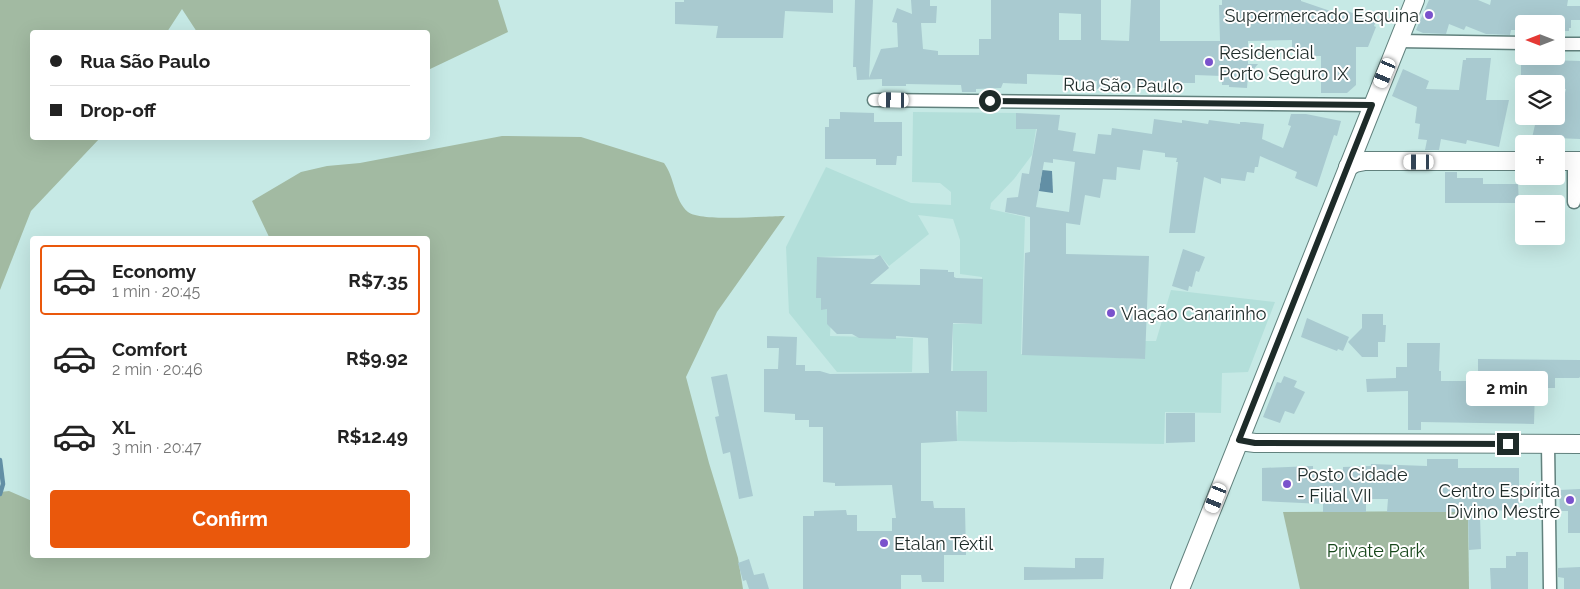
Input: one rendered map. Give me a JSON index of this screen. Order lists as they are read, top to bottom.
{
  "streets": {
    "street": ["Rua São Paulo"]
  },
  "parks": ["Private Park"],
  "places": [
    "Supermercado Esquina",
    "Residencial Porto Seguro IX",
    "Viação Canarinho",
    "Posto Cidade - Filial VII",
    "Centro Espírita Divino Mestre",
    "Etalan Têxtil"
  ],
  "north": "left",
  "page": {
    "map_buttons": ["+", "−"],
    "banner": ["Rua São Paulo", "Drop-off"],
    "list": [
      {
        "name": "Economy",
        "note": "1 min · 20:45",
        "value": "R$7.35"
      },
      {
        "name": "Comfort",
        "note": "2 min · 20:46",
        "value": "R$9.92"
      },
      {
        "name": "XL",
        "note": "3 min · 20:47",
        "value": "R$12.49"
      }
    ],
    "bubble": "2 min",
    "buttons": "Confirm"
  }
}
